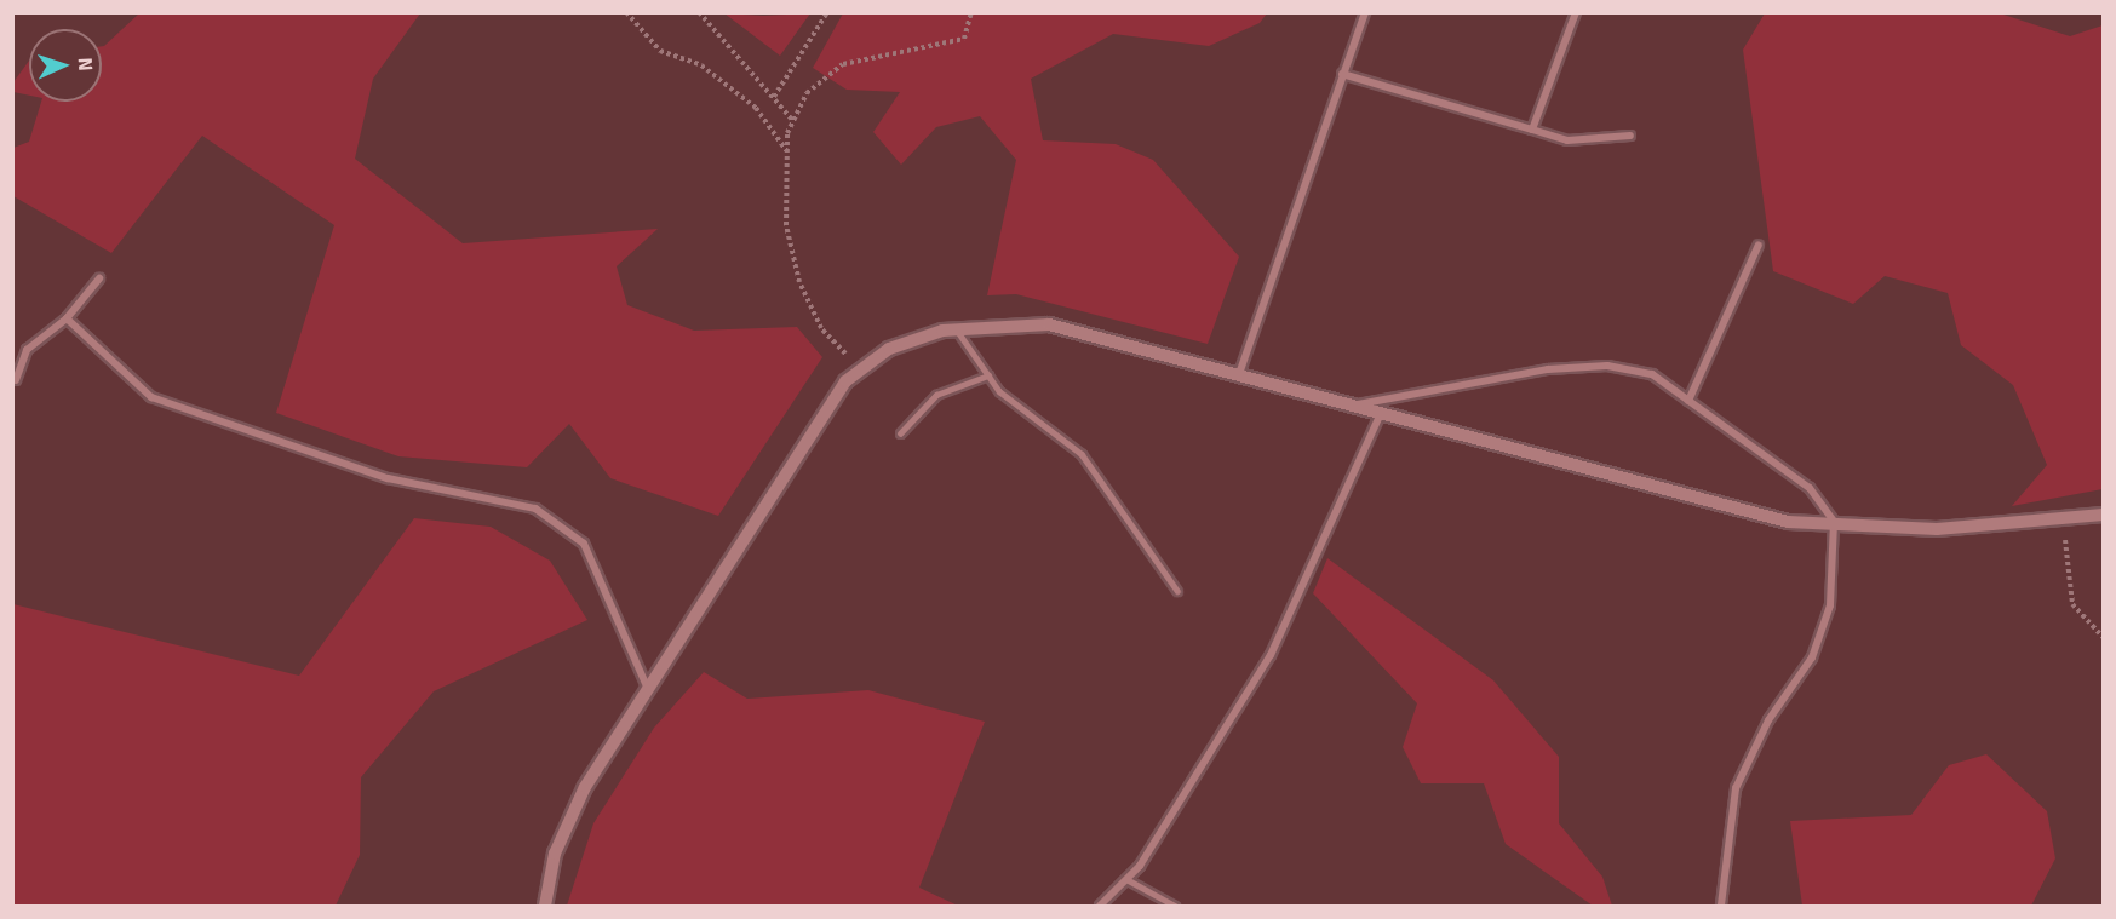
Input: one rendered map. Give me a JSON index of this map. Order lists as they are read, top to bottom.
{
  "north": "right"
}
